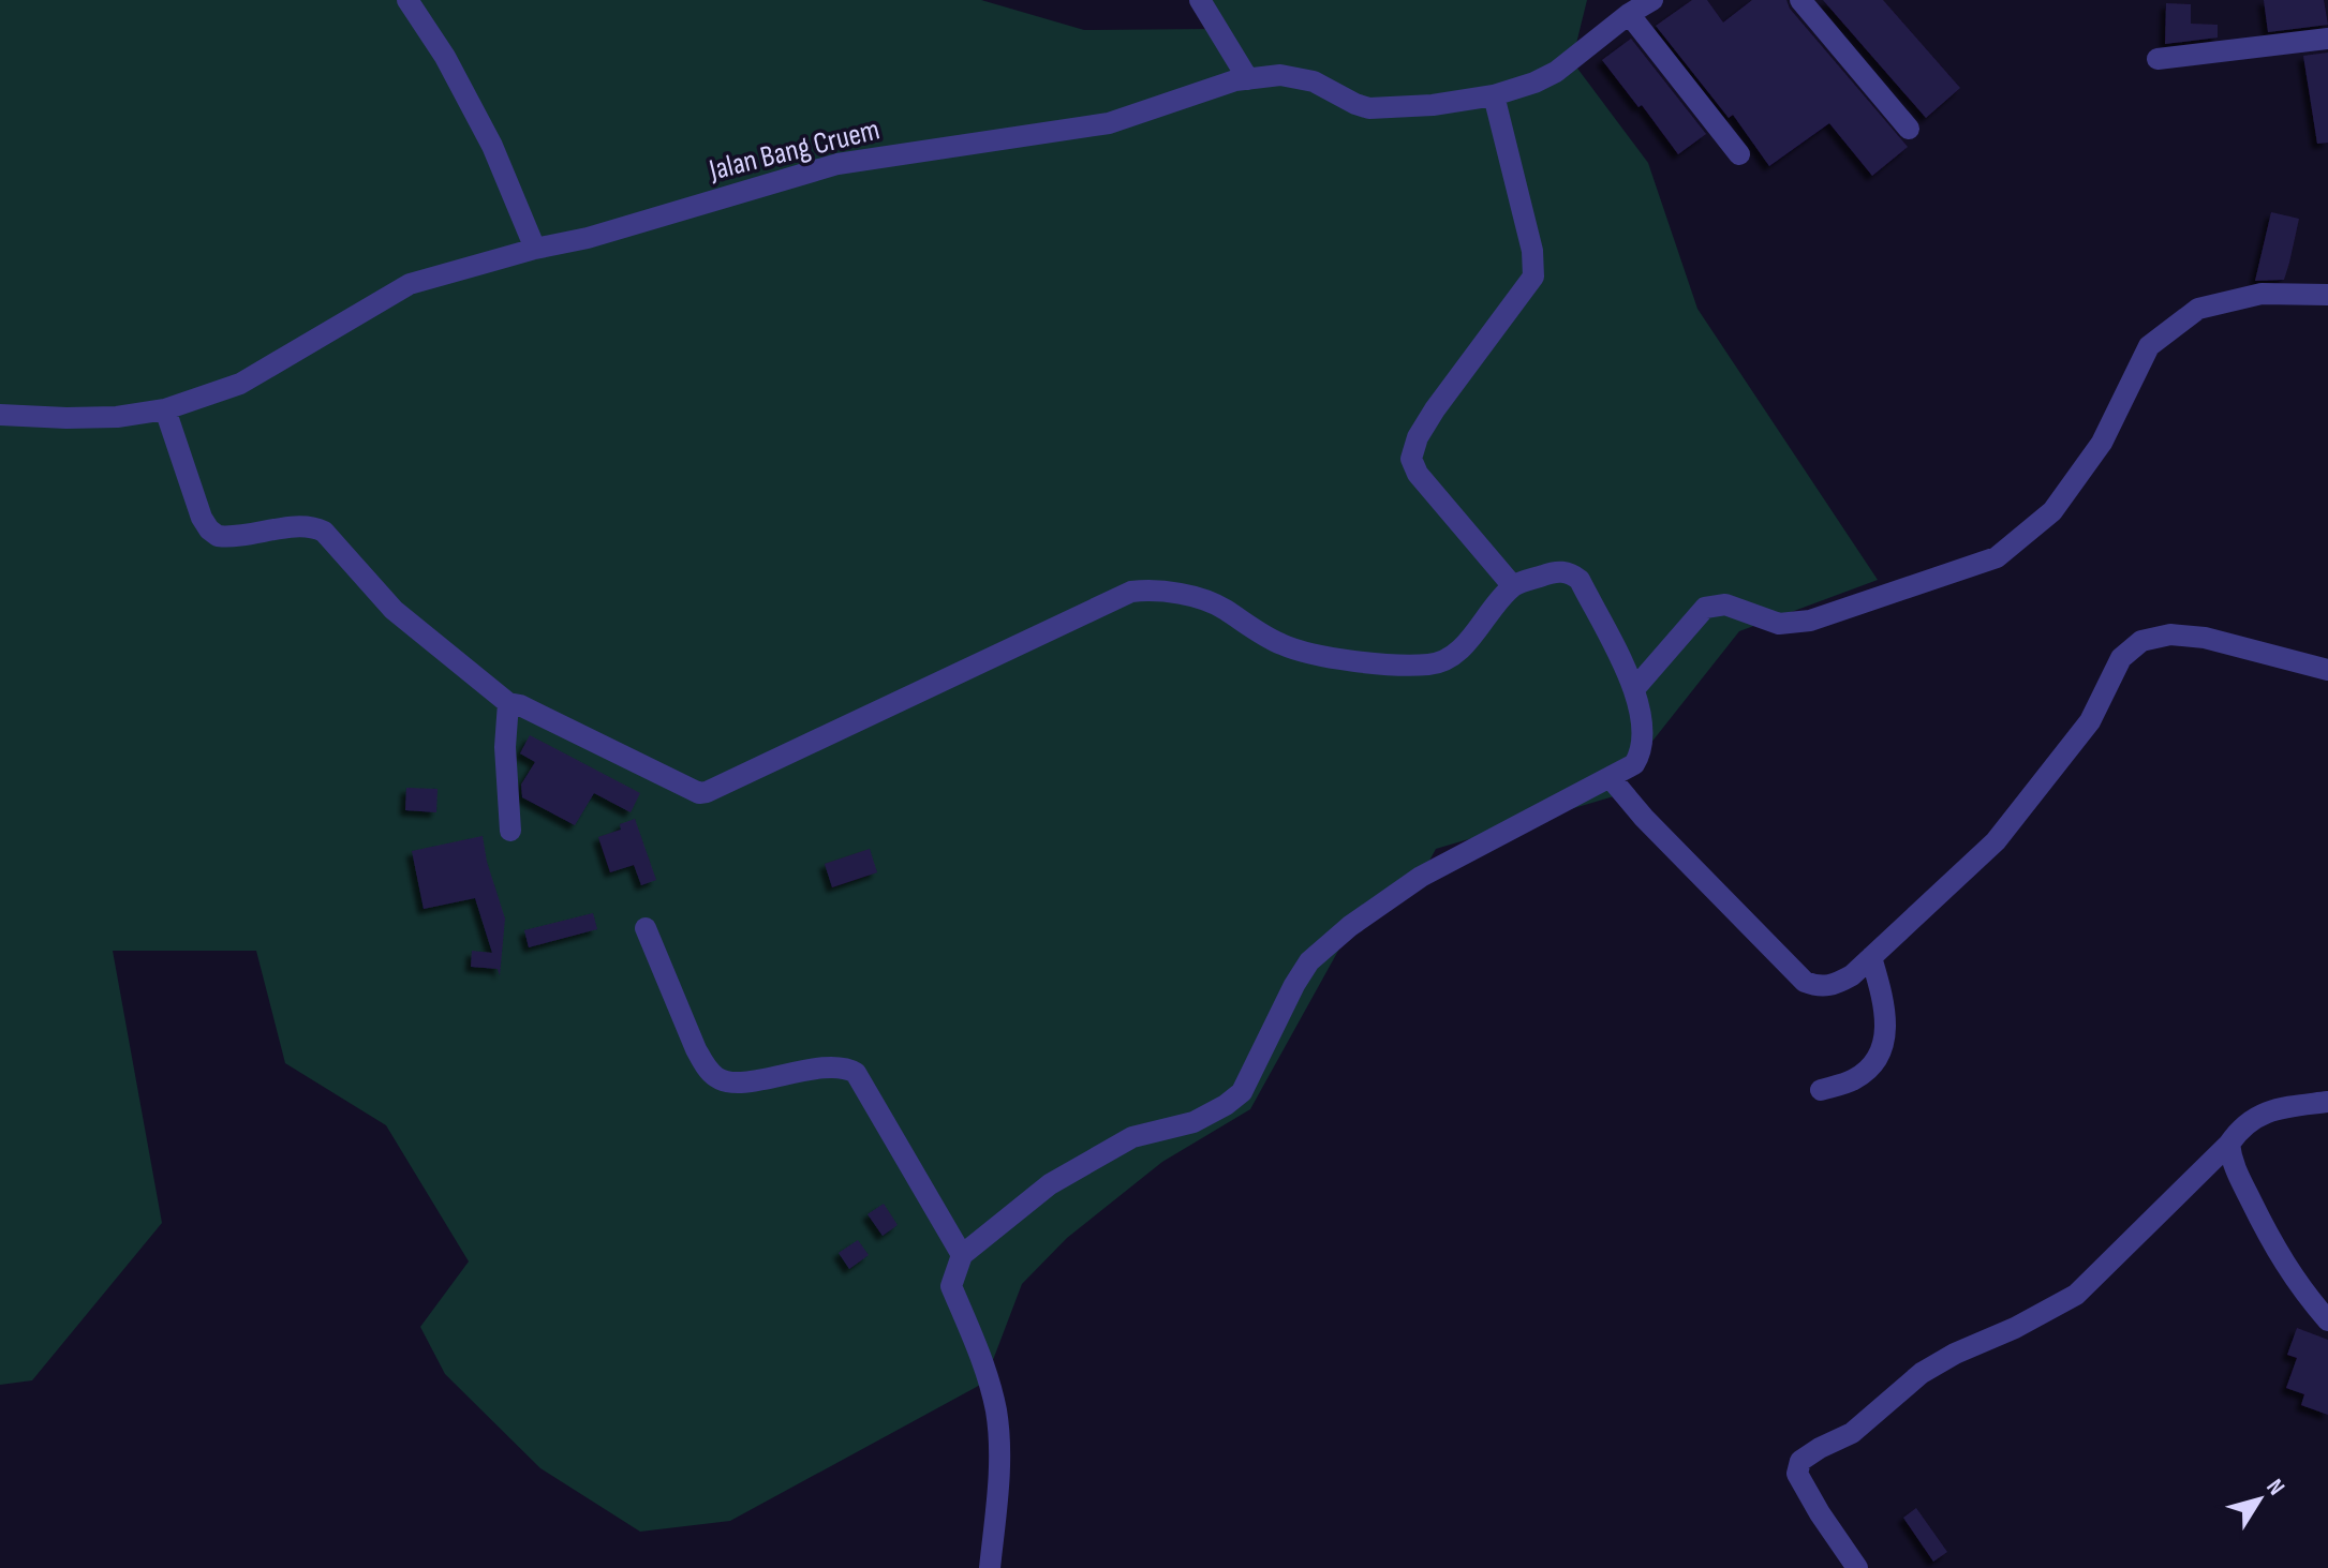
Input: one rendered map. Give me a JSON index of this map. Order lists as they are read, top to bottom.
{
  "streets": {
    "street": ["Jalan Bang Cruem"]
  },
  "north": "top right"
}
